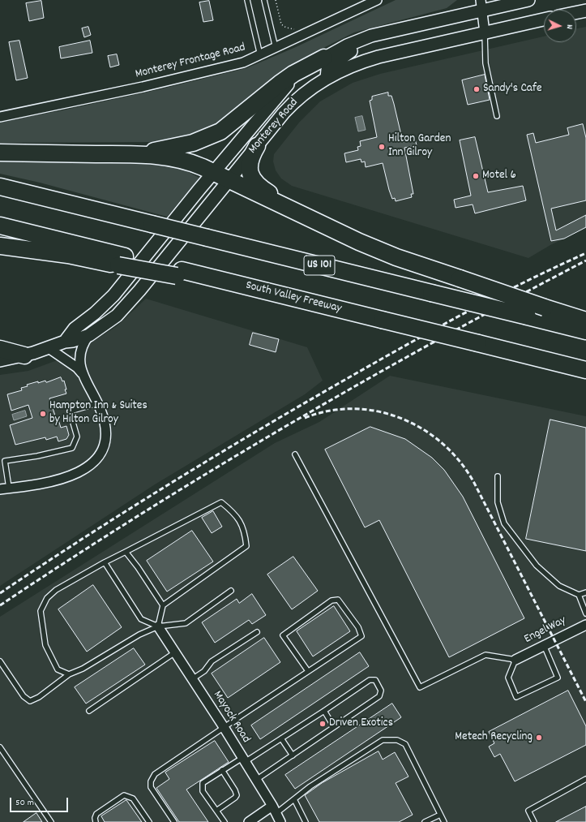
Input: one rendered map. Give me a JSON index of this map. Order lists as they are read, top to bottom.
{
  "streets": {
    "highway": ["US 101", "South Valley Freeway"],
    "main road": ["Monterey Road"],
    "street": ["Monterey Frontage Road", "Engel Way", "Mayock Road"]
  },
  "places": [
    "Sandy's Cafe",
    "Hilton Garden Inn Gilroy",
    "Motel 6",
    "Hampton Inn & Suites by Hilton Gilroy",
    "Driven Exotics",
    "Metech Recycling"
  ],
  "scale_bar": "50 m",
  "north": "right"
}
